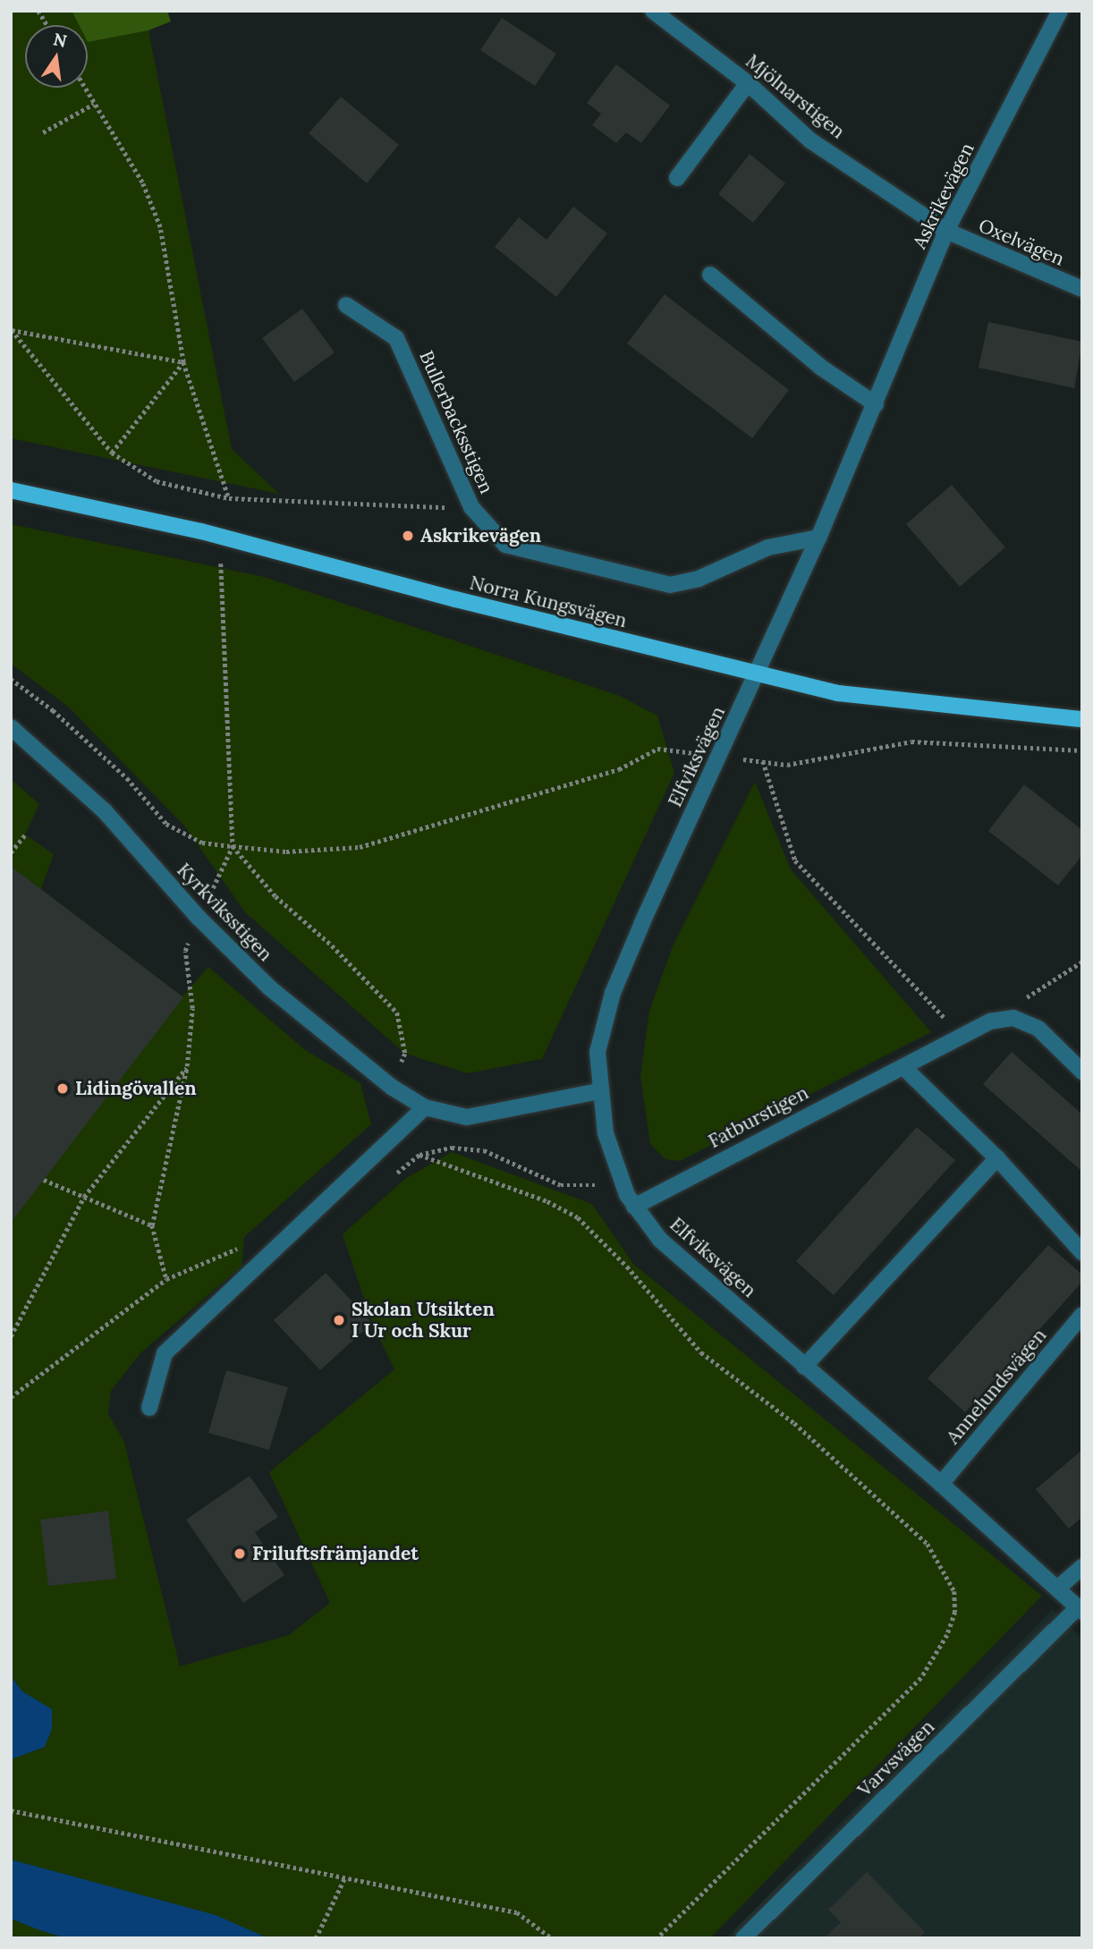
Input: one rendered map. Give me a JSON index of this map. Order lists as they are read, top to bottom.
{
  "streets": {
    "main road": ["Norra Kungsvägen"],
    "street": [
      "Mjölnarstigen",
      "Askrikevägen",
      "Oxelvägen",
      "Bullerbacksstigen",
      "Elfviksvägen",
      "Kyrkviksstigen",
      "Fatburstigen",
      "Annelundsvägen",
      "Varvsvägen"
    ]
  },
  "crossings": [
    ["Mjölnarstigen", "Askrikevägen"],
    ["Mjölnarstigen", "Oxelvägen"],
    ["Askrikevägen", "Oxelvägen"],
    ["Askrikevägen", "Bullerbacksstigen"],
    ["Askrikevägen", "Norra Kungsvägen"],
    ["Askrikevägen", "Elfviksvägen"],
    ["Norra Kungsvägen", "Elfviksvägen"],
    ["Elfviksvägen", "Kyrkviksstigen"],
    ["Elfviksvägen", "Fatburstigen"],
    ["Elfviksvägen", "Annelundsvägen"],
    ["Elfviksvägen", "Varvsvägen"]
  ],
  "places": [
    "Askrikevägen",
    "Lidingövallen",
    "Skolan Utsikten I Ur och Skur",
    "Friluftsfrämjandet"
  ],
  "north": "top"
}
